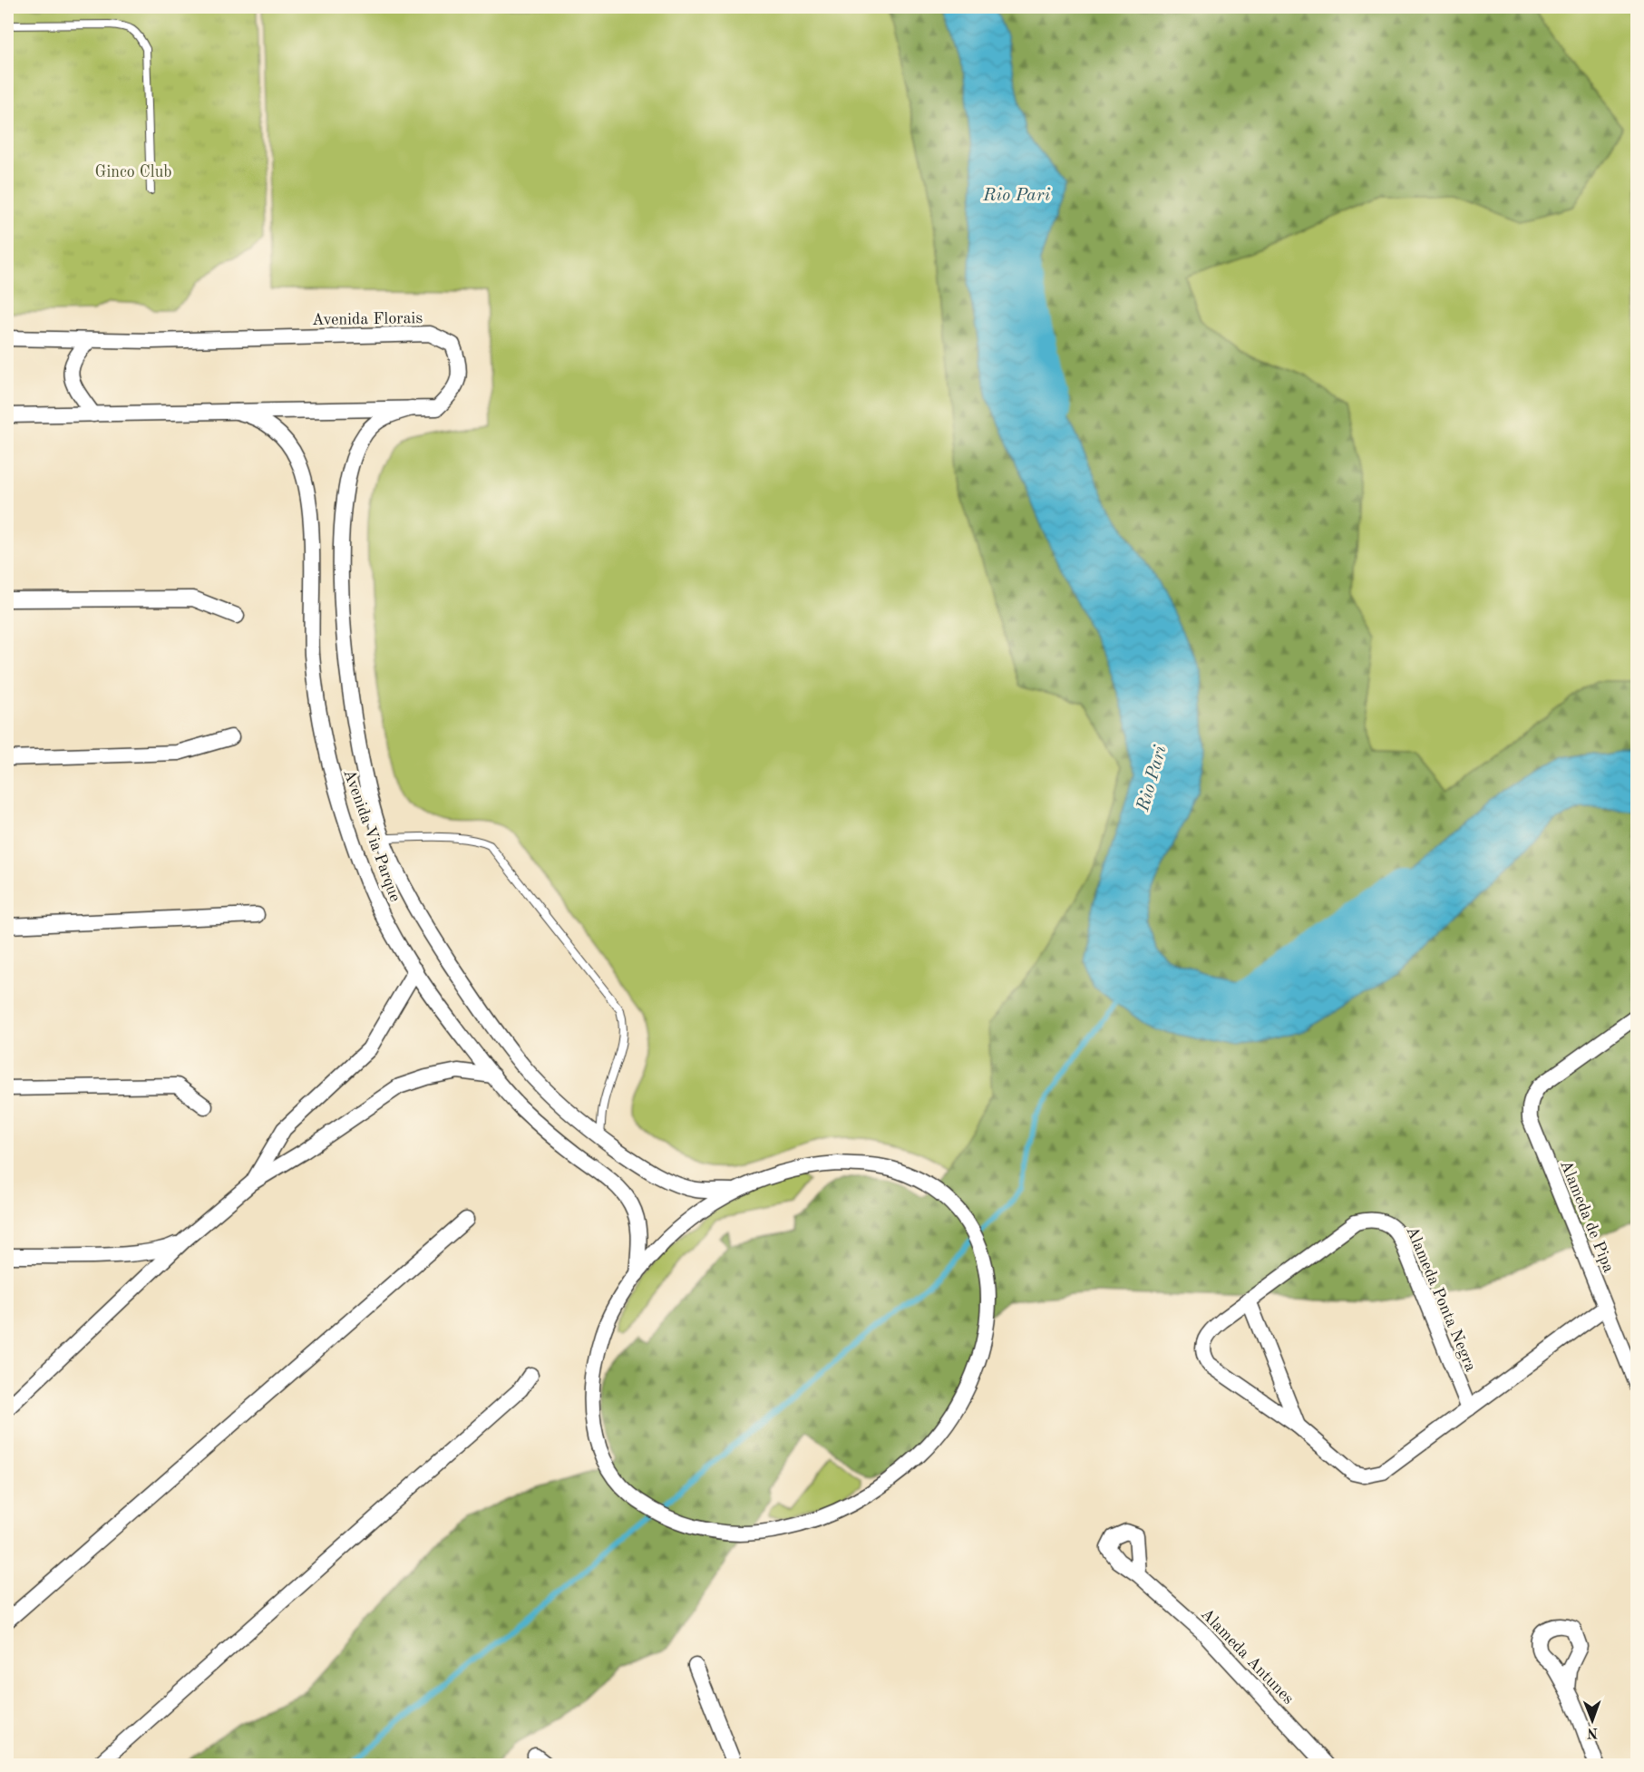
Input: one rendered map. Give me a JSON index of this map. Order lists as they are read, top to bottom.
{
  "streets": {
    "street": [
      "Avenida Florais",
      "Avenida Via Parque",
      "Alameda de Pipa",
      "Alameda Ponta Negra",
      "Alameda Antunes"
    ]
  },
  "crossings": [
    ["Avenida Florais", "Avenida Via Parque"]
  ],
  "water": ["Rio Pari"],
  "parks": ["Ginco Club"],
  "north": "bottom"
}
